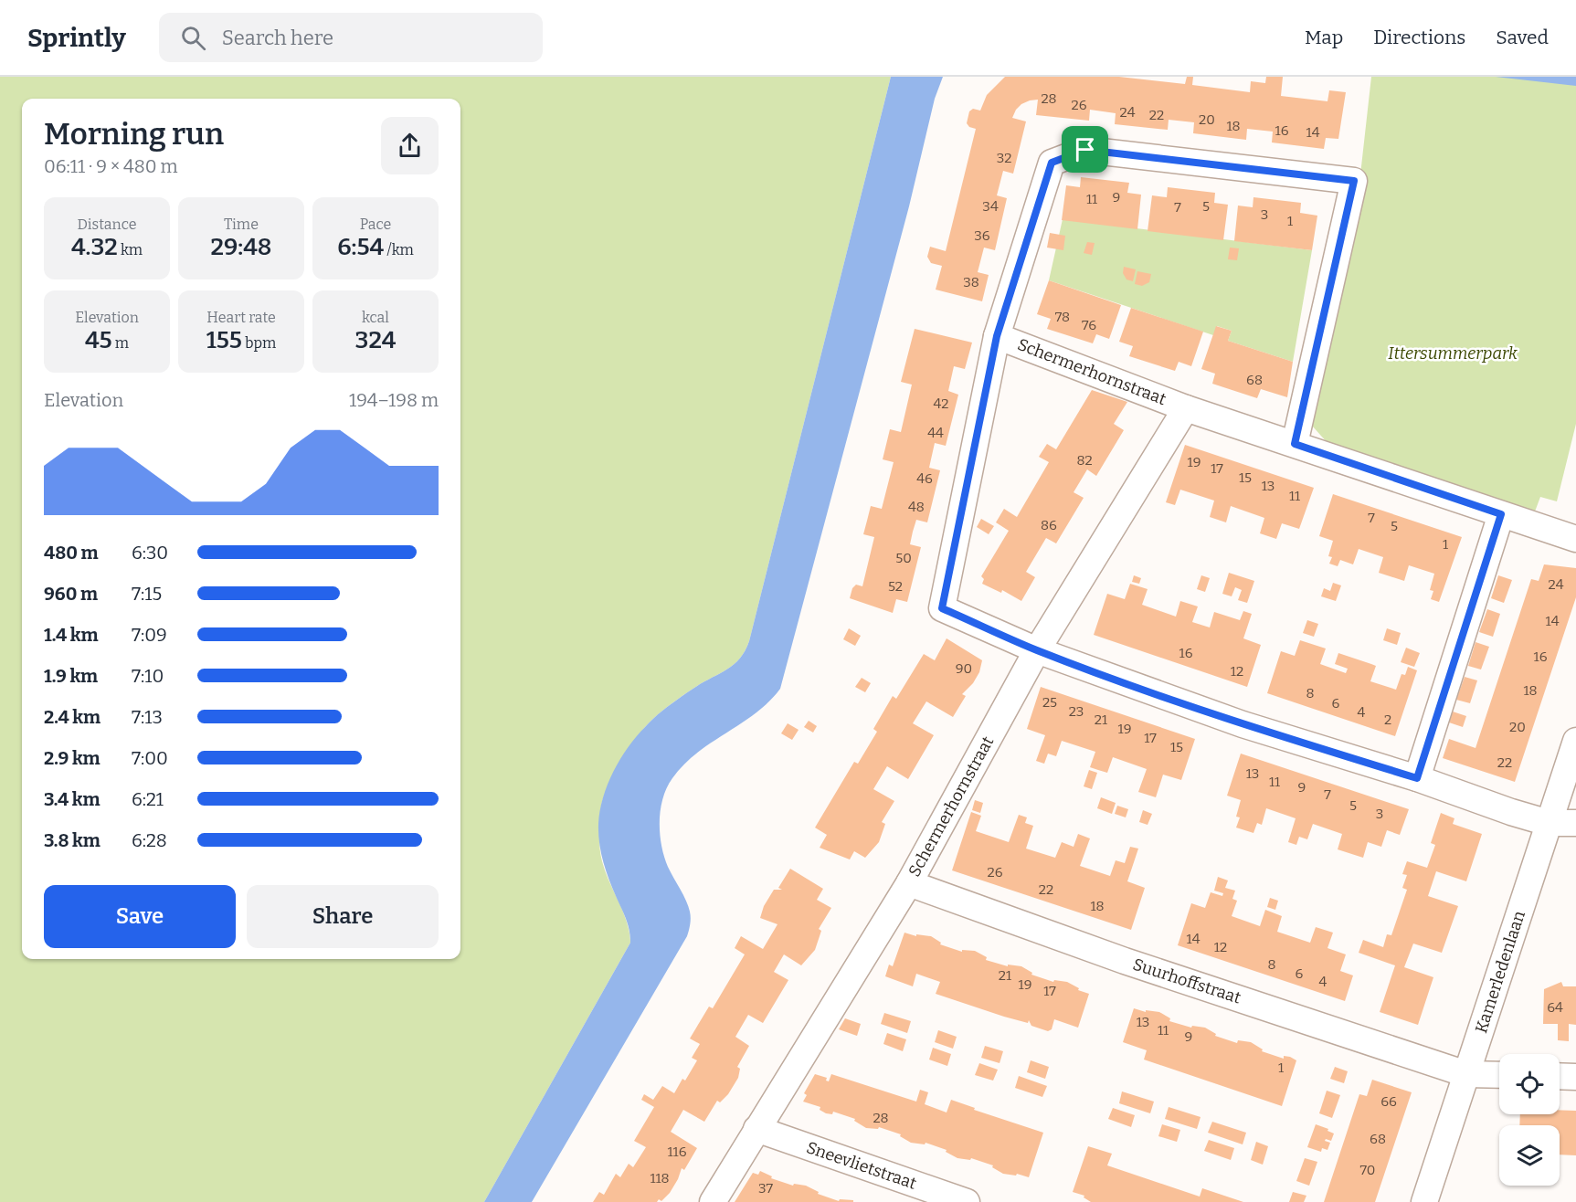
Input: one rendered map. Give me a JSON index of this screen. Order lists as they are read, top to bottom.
{
  "streets": {
    "street": [
      "Schermerhornstraat",
      "Kamerledenlaan",
      "Suurhoffstraat",
      "Sneevlietstraat"
    ]
  },
  "crossings": [
    ["Schermerhornstraat", "Suurhoffstraat"],
    ["Schermerhornstraat", "Sneevlietstraat"],
    ["Kamerledenlaan", "Suurhoffstraat"]
  ],
  "parks": ["Ittersummerpark"],
  "house_numbers": [
    "28",
    "26",
    "24",
    "22",
    "20",
    "18",
    "16",
    "14",
    "32",
    "9",
    "11",
    "34",
    "5",
    "7",
    "3",
    "1",
    "36",
    "38",
    "78",
    "76",
    "68",
    "42",
    "44",
    "82",
    "19",
    "17",
    "15",
    "46",
    "13",
    "11",
    "48",
    "7",
    "86",
    "5",
    "1",
    "50",
    "24",
    "52",
    "14",
    "16",
    "16",
    "90",
    "12",
    "18",
    "8",
    "25",
    "6",
    "23",
    "4",
    "21",
    "2",
    "20",
    "19",
    "17",
    "15",
    "22",
    "13",
    "11",
    "9",
    "7",
    "5",
    "3",
    "26",
    "22",
    "18",
    "14",
    "12",
    "8",
    "6",
    "21",
    "4",
    "19",
    "17",
    "64",
    "13",
    "11",
    "9",
    "1",
    "66",
    "28",
    "68",
    "116",
    "70",
    "118",
    "37"
  ],
  "page": {
    "header": "Sprintly",
    "search": "Search here",
    "nav": ["Map", "Directions", "Saved"],
    "heading": ["Morning run", "06:11 · 9 × 480 m"],
    "stats": [
      ["Distance", "4.32 km"],
      ["Time", "29:48"],
      ["Pace", "6:54 /km"],
      ["Elevation", "45 m"],
      ["Heart rate", "155 bpm"],
      ["kcal", "324"]
    ],
    "chart": ["Elevation", "194–198 m"],
    "list": [
      {
        "name": "480 m",
        "note": "6:30"
      },
      {
        "name": "960 m",
        "note": "7:15"
      },
      {
        "name": "1.4 km",
        "note": "7:09"
      },
      {
        "name": "1.9 km",
        "note": "7:10"
      },
      {
        "name": "2.4 km",
        "note": "7:13"
      },
      {
        "name": "2.9 km",
        "note": "7:00"
      },
      {
        "name": "3.4 km",
        "note": "6:21"
      },
      {
        "name": "3.8 km",
        "note": "6:28"
      }
    ],
    "buttons": ["Save", "Share"]
  }
}
